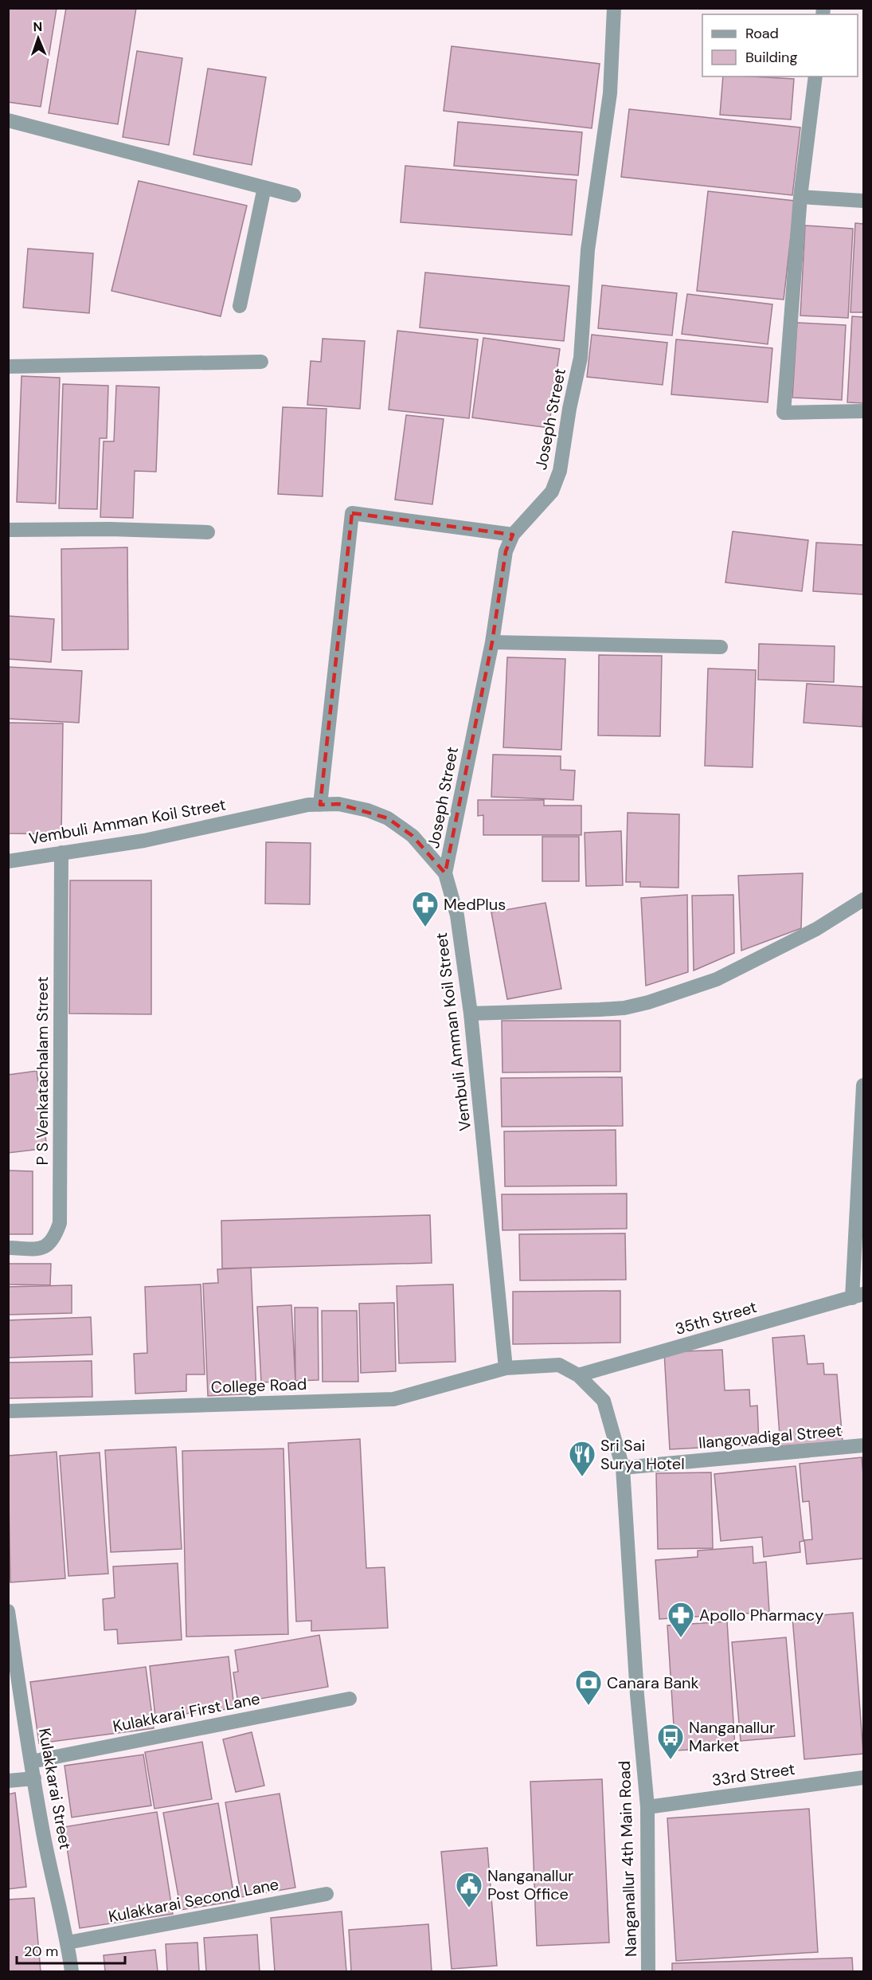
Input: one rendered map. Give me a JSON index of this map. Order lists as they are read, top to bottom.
{
  "streets": {
    "street": [
      "Joseph Street",
      "Vembuli Amman Koil Street",
      "P S Venkatachalam Street",
      "35th Street",
      "College Road",
      "Ilangovadigal Street",
      "Kulakkarai First Lane",
      "33rd Street",
      "Kulakkarai Street",
      "Nanganallur 4th Main Road",
      "Kulakkarai Second Lane"
    ]
  },
  "crossings": [
    ["Joseph Street", "Vembuli Amman Koil Street"],
    ["Vembuli Amman Koil Street", "P S Venkatachalam Street"],
    ["Vembuli Amman Koil Street", "College Road"],
    ["Vembuli Amman Koil Street", "Nanganallur 4th Main Road"],
    ["35th Street", "Nanganallur 4th Main Road"],
    ["College Road", "Nanganallur 4th Main Road"],
    ["Ilangovadigal Street", "Nanganallur 4th Main Road"],
    ["Kulakkarai First Lane", "Kulakkarai Street"],
    ["33rd Street", "Nanganallur 4th Main Road"],
    ["Kulakkarai Street", "Kulakkarai Second Lane"]
  ],
  "places": {
    "pharmacy": ["MedPlus", "Apollo Pharmacy"],
    "restaurant": ["Sri Sai Surya Hotel"],
    "bank": ["Canara Bank"],
    "bus stop": ["Nanganallur Market"],
    "public building": ["Nanganallur Post Office"]
  },
  "legend": ["Road", "Building"],
  "scale_bar": "20 m",
  "north": "top"
}
